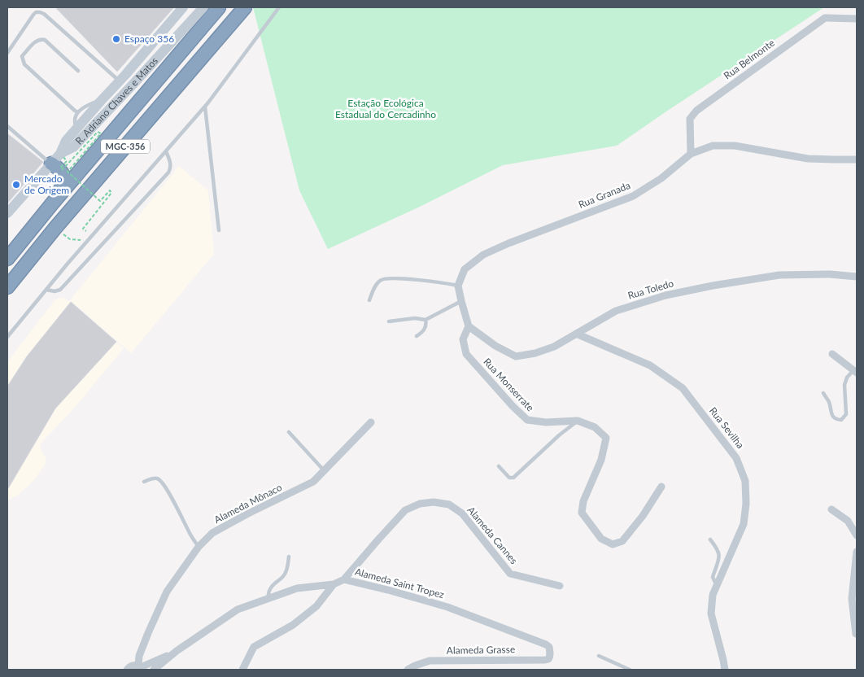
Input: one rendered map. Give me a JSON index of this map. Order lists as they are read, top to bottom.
{
  "streets": {
    "highway": ["MGC-356"],
    "street": [
      "Rua Belmonte",
      "R. Adriano Chaves e Matos",
      "Rua Granada",
      "Rua Toledo",
      "Rua Monserrate",
      "Rua Sevilha",
      "Alameda Mônaco",
      "Alameda Cannes",
      "Alameda Saint Tropez",
      "Alameda Grasse"
    ]
  },
  "crossings": [
    ["Rua Belmonte", "Rua Granada"],
    ["Rua Toledo", "Rua Monserrate"],
    ["Rua Toledo", "Rua Sevilha"],
    ["Alameda Mônaco", "Alameda Saint Tropez"],
    ["Alameda Cannes", "Alameda Saint Tropez"],
    ["Alameda Saint Tropez", "Alameda Grasse"]
  ],
  "parks": ["Estação Ecológica Estadual do Cercadinho"],
  "places": ["Espaço 356", "Mercado de Origem"]
}
